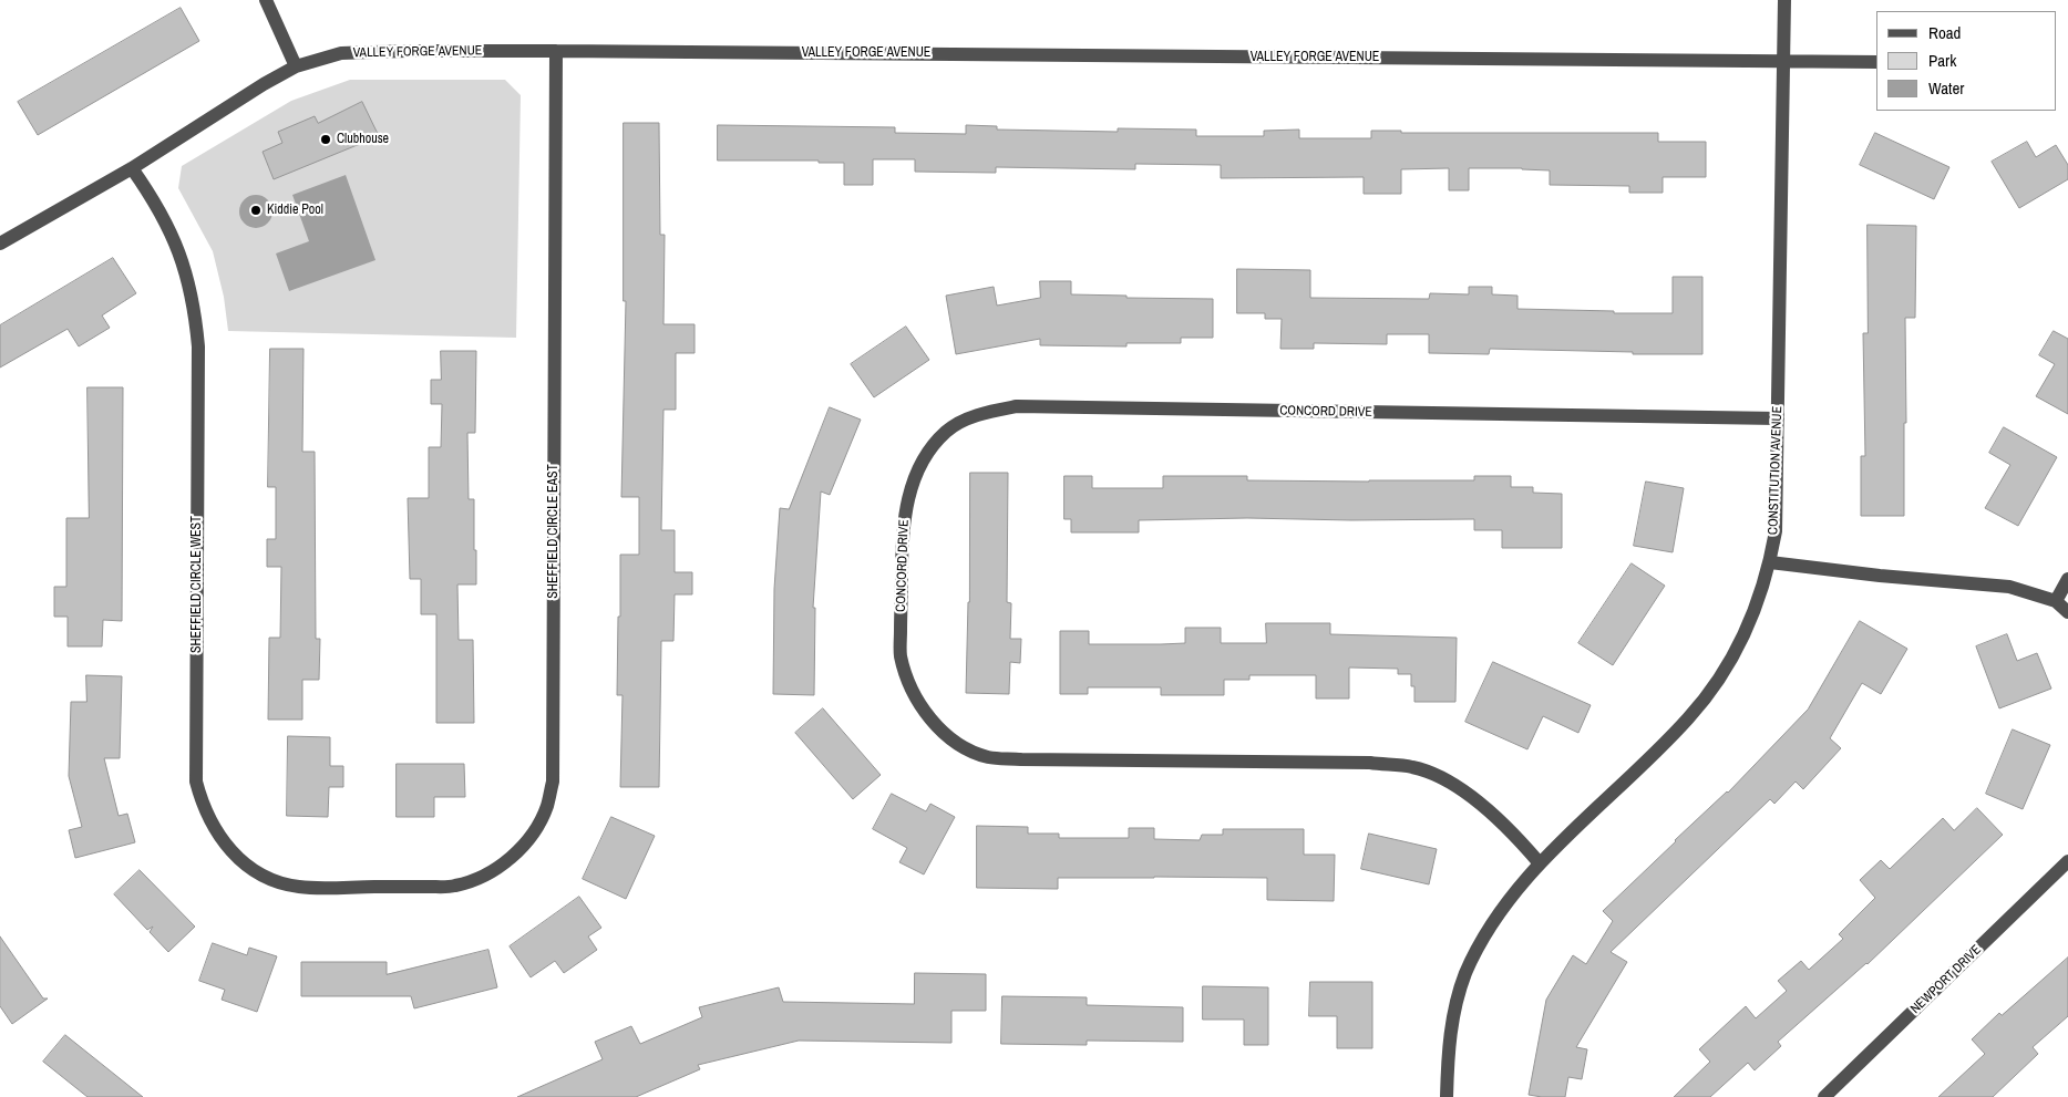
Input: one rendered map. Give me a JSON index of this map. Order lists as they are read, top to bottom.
{
  "streets": {
    "street": [
      "VALLEY FORGE AVENUE",
      "CONCORD DRIVE",
      "CONSTITUTION AVENUE",
      "SHEFFIELD CIRCLE EAST",
      "SHEFFIELD CIRCLE WEST",
      "NEWPORT DRIVE"
    ]
  },
  "crossings": [
    ["VALLEY FORGE AVENUE", "CONSTITUTION AVENUE"],
    ["VALLEY FORGE AVENUE", "SHEFFIELD CIRCLE EAST"],
    ["VALLEY FORGE AVENUE", "SHEFFIELD CIRCLE WEST"],
    ["CONCORD DRIVE", "CONSTITUTION AVENUE"],
    ["SHEFFIELD CIRCLE EAST", "SHEFFIELD CIRCLE WEST"]
  ],
  "places": ["Clubhouse", "Kiddie Pool"],
  "legend": ["Road", "Park", "Water"]
}
